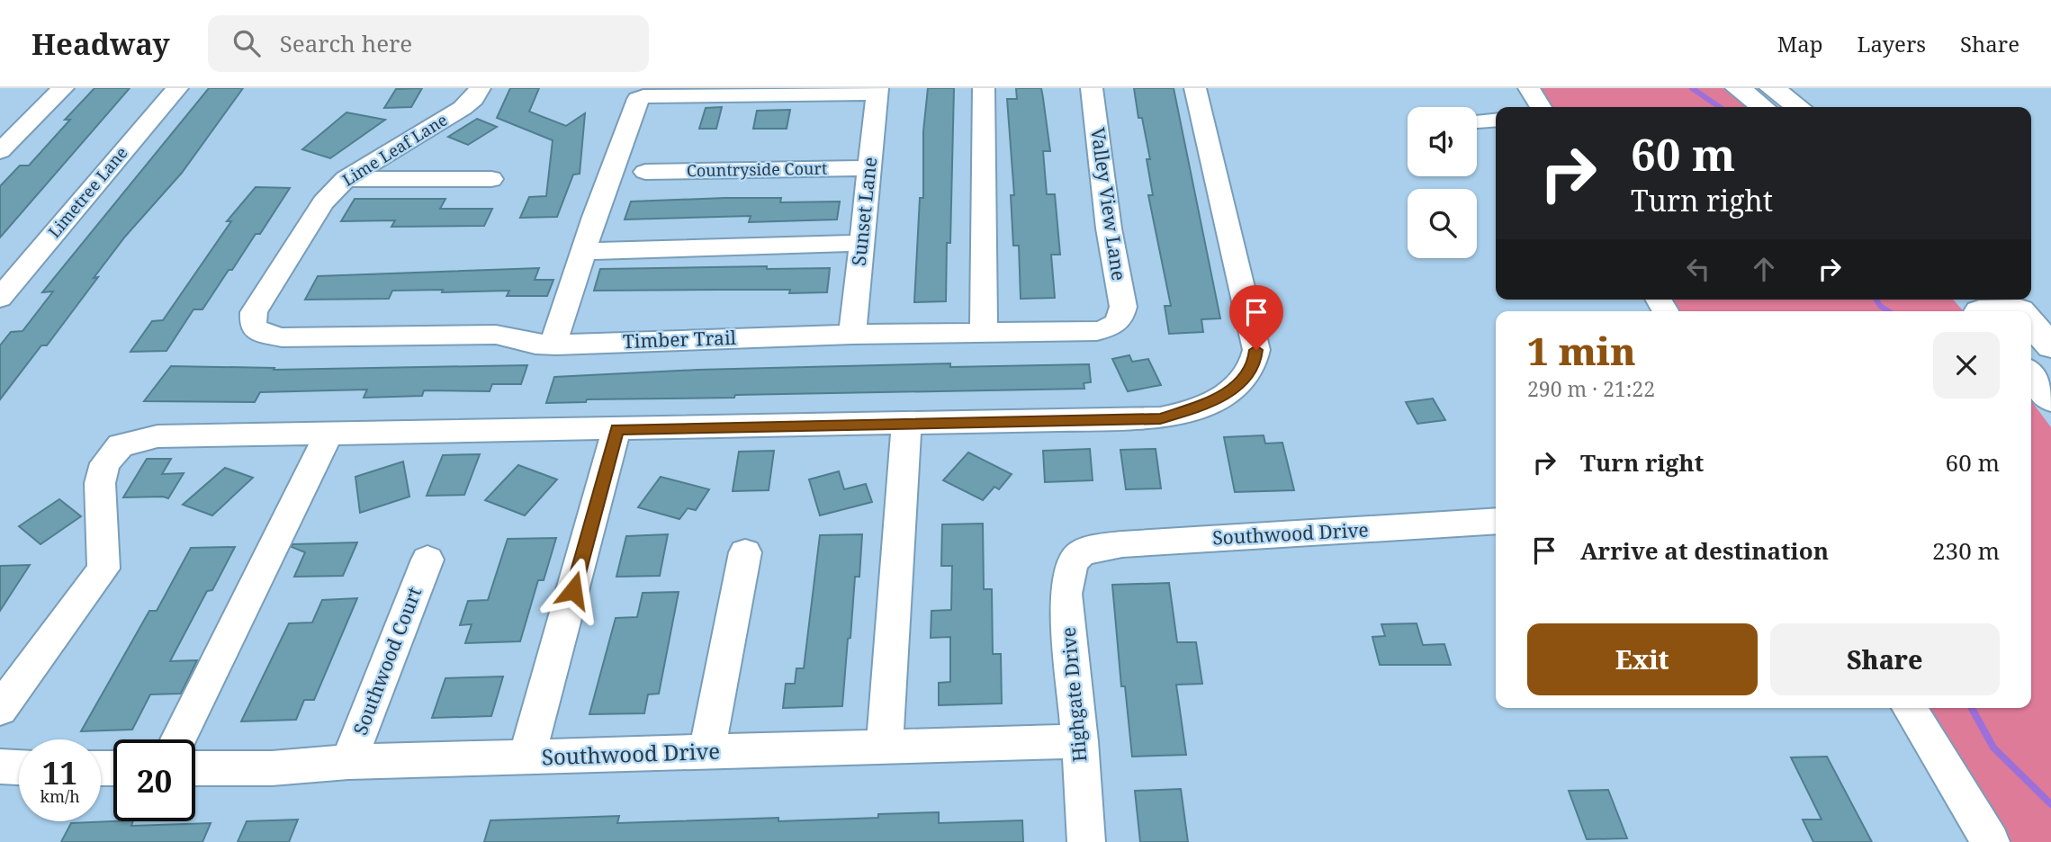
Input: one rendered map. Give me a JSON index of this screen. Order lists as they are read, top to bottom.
{
  "streets": {
    "street": [
      "Lime Leaf Lane",
      "Countryside Court",
      "Limetree Lane",
      "Valley View Lane",
      "Sunset Lane",
      "Timber Trail",
      "Southwood Drive",
      "Southwood Court",
      "Highgate Drive"
    ]
  },
  "crossings": [
    ["Lime Leaf Lane", "Timber Trail"],
    ["Countryside Court", "Sunset Lane"],
    ["Valley View Lane", "Timber Trail"],
    ["Sunset Lane", "Timber Trail"],
    ["Southwood Drive", "Southwood Court"],
    ["Southwood Drive", "Highgate Drive"]
  ],
  "page": {
    "header": "Headway",
    "search": "Search here",
    "nav": ["Map", "Layers", "Share"],
    "turn": ["60 m", "Turn right"],
    "heading": ["1 min", "290 m · 21:22"],
    "list": [
      {
        "name": "Turn right",
        "value": "60 m"
      },
      {
        "name": "Arrive at destination",
        "value": "230 m"
      }
    ],
    "buttons": ["Exit", "Share"],
    "speed": "11 km/h",
    "limit": "20"
  }
}
